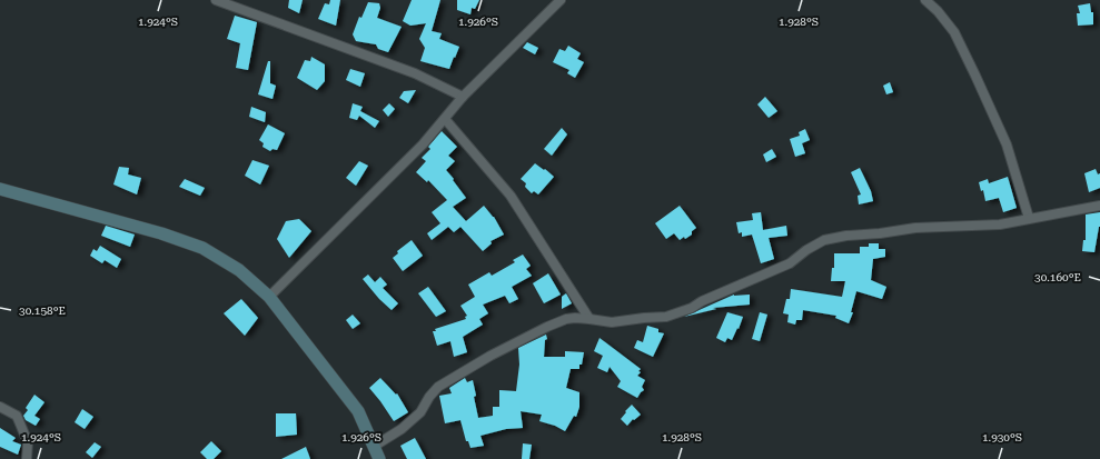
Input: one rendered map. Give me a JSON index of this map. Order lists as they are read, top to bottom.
{
  "coordinates": [
    "1.924°S",
    "1.926°S",
    "1.928°S",
    "30.160°E",
    "30.158°E",
    "1.930°S"
  ]
}
